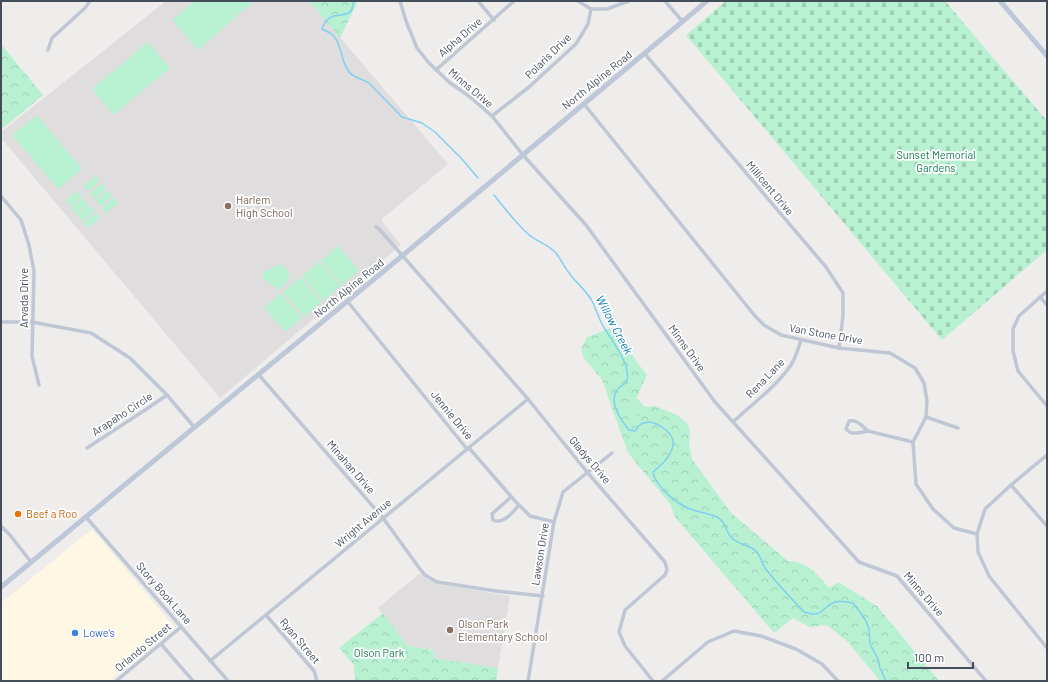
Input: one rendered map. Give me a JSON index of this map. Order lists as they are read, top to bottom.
{
  "streets": {
    "main road": ["North Alpine Road"],
    "street": [
      "Alpha Drive",
      "Polaris Drive",
      "Minns Drive",
      "Millicent Drive",
      "Arvada Drive",
      "Van Stone Drive",
      "Rena Lane",
      "Arapaho Circle",
      "Jennie Drive",
      "Gladys Drive",
      "Minahan Drive",
      "Wright Avenue",
      "Lawson Drive",
      "Story Book Lane",
      "Ryan Street",
      "Orlando Street"
    ]
  },
  "crossings": [
    ["Alpha Drive", "Minns Drive"],
    ["Polaris Drive", "Minns Drive"],
    ["North Alpine Road", "Minns Drive"],
    ["North Alpine Road", "Millicent Drive"],
    ["North Alpine Road", "Van Stone Drive"],
    ["North Alpine Road", "Jennie Drive"],
    ["North Alpine Road", "Gladys Drive"],
    ["North Alpine Road", "Minahan Drive"],
    ["North Alpine Road", "Story Book Lane"],
    ["Minns Drive", "Rena Lane"],
    ["Millicent Drive", "Van Stone Drive"],
    ["Van Stone Drive", "Rena Lane"],
    ["Jennie Drive", "Wright Avenue"],
    ["Jennie Drive", "Lawson Drive"],
    ["Gladys Drive", "Wright Avenue"],
    ["Gladys Drive", "Lawson Drive"],
    ["Minahan Drive", "Wright Avenue"],
    ["Minahan Drive", "Lawson Drive"],
    ["Wright Avenue", "Story Book Lane"],
    ["Wright Avenue", "Ryan Street"],
    ["Story Book Lane", "Orlando Street"]
  ],
  "water": ["Willow Creek"],
  "parks": ["Sunset Memorial Gardens", "Olson Park"],
  "places": [
    "Harlem High School",
    "Beef a Roo",
    "Olson Park Elementary School",
    "Lowe's"
  ],
  "scale_bar": "100 m"
}
